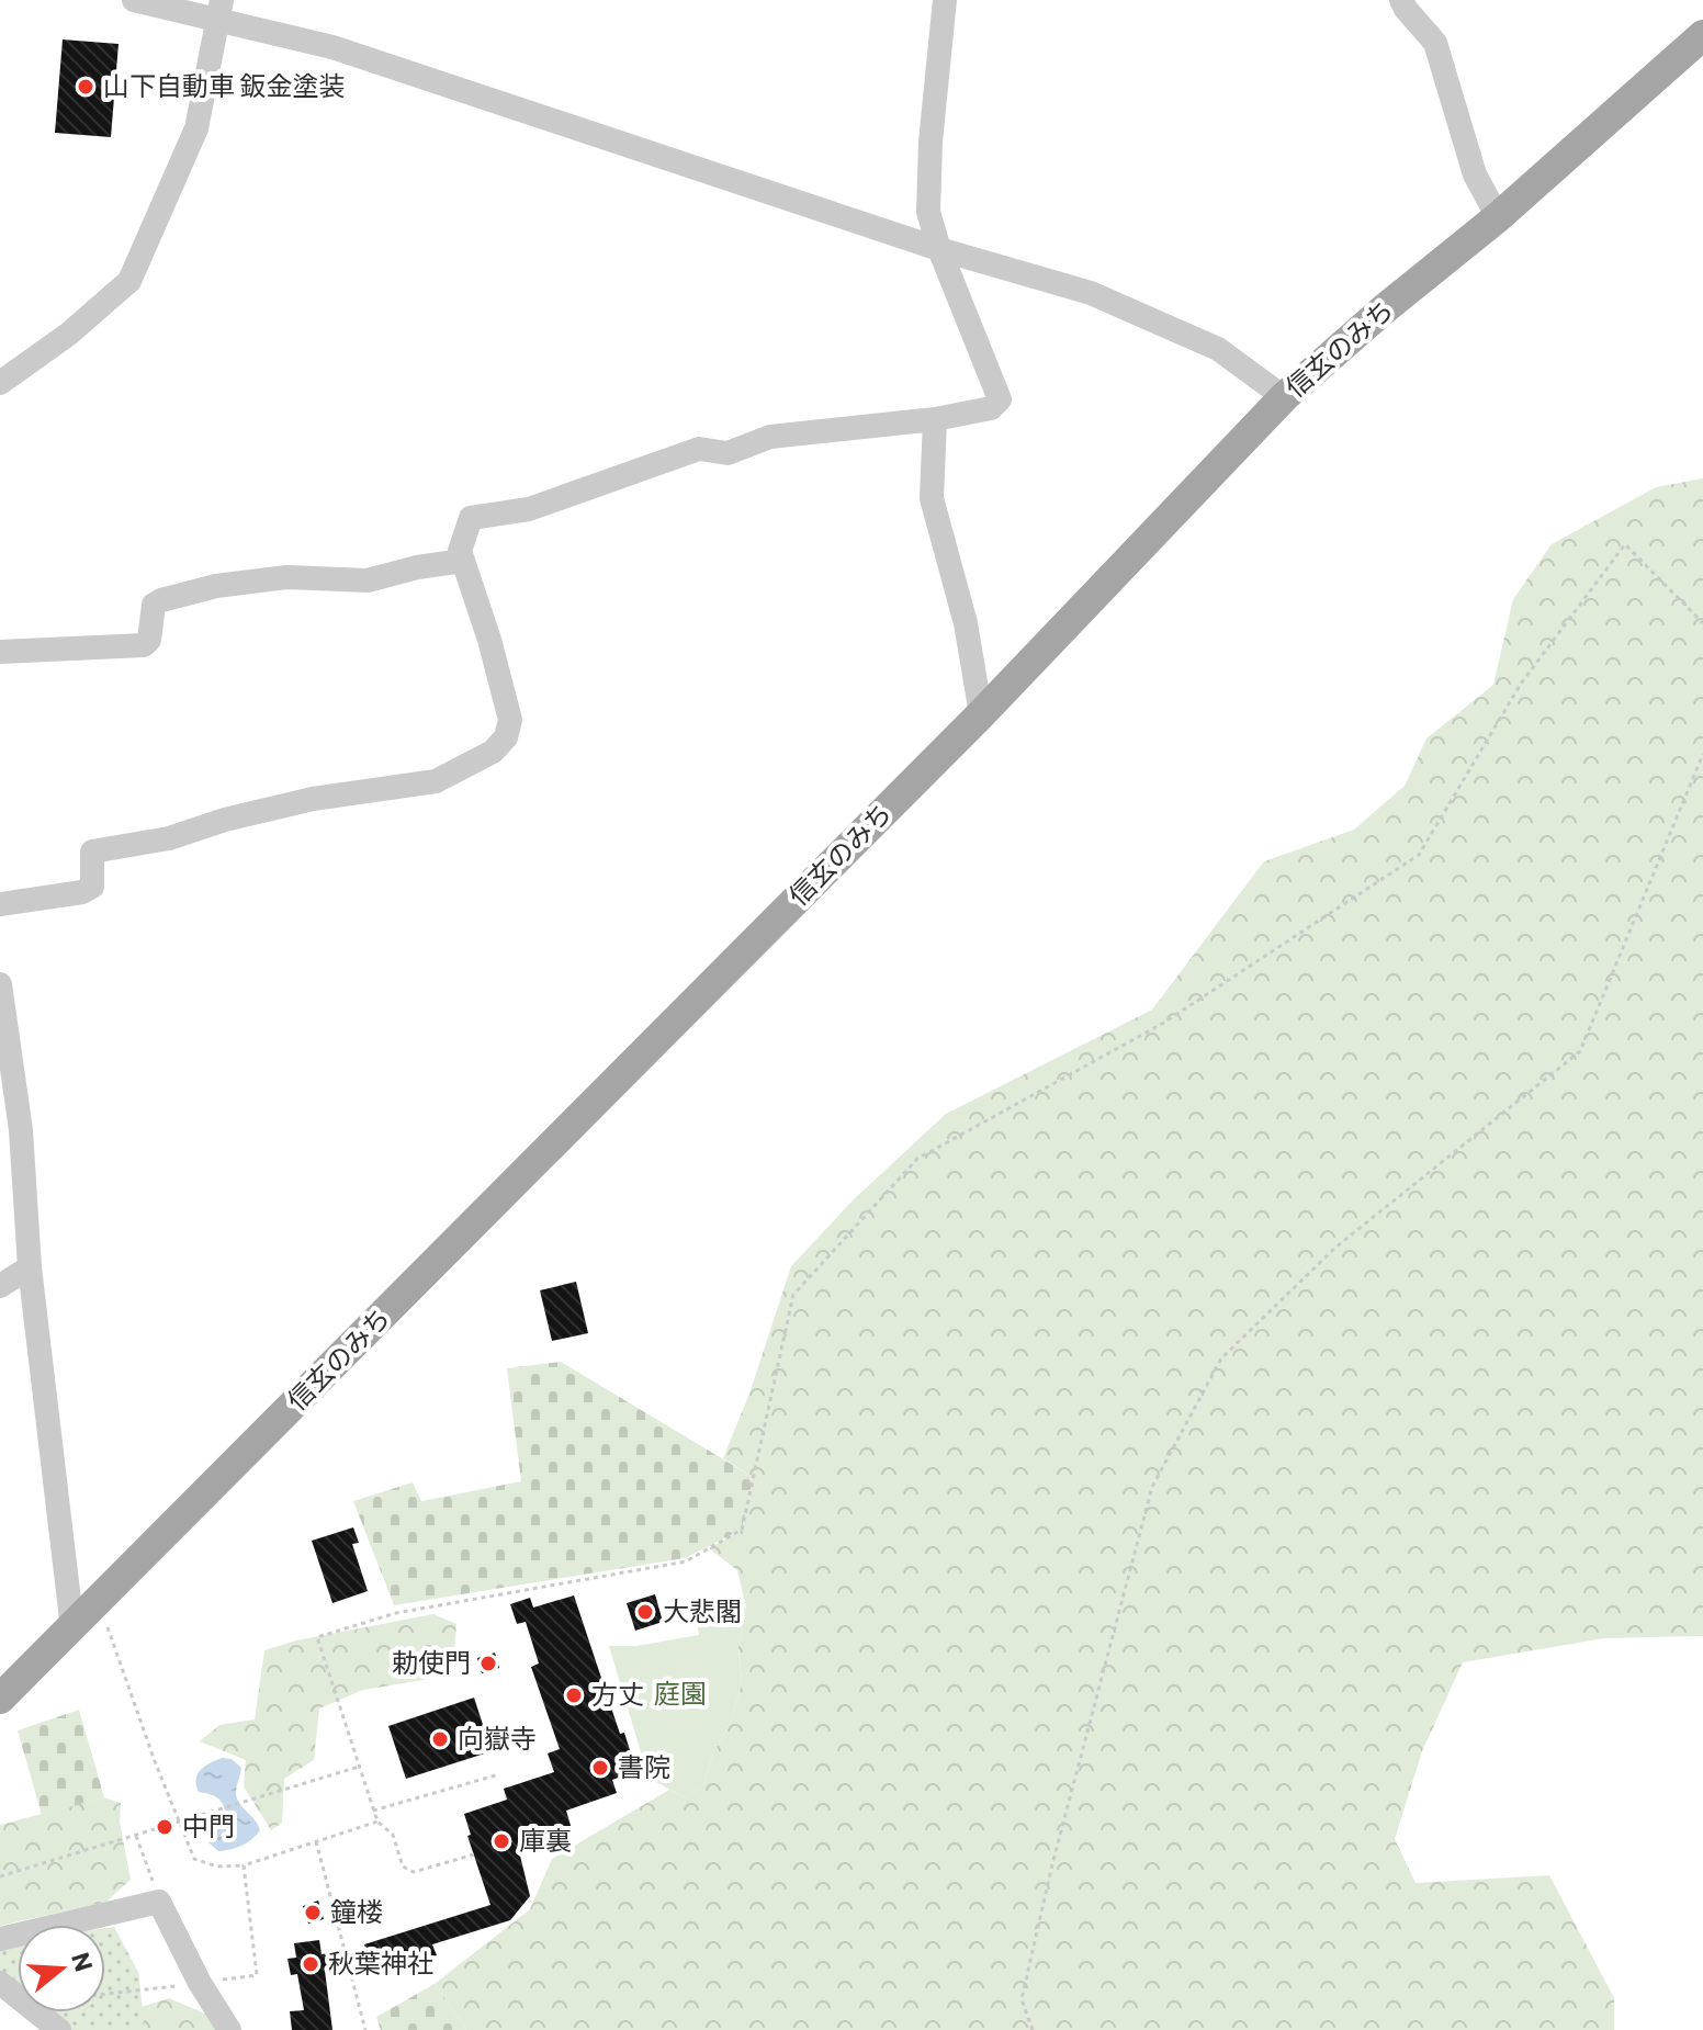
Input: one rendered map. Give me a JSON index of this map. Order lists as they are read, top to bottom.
{
  "streets": {
    "main road": ["信玄のみち"]
  },
  "parks": ["庭園"],
  "places": [
    "山下自動車 鈑金塗装",
    "大悲閣",
    "勅使門",
    "方丈",
    "向嶽寺",
    "書院",
    "中門",
    "庫裏",
    "鐘楼",
    "秋葉神社"
  ],
  "north": "right"
}
